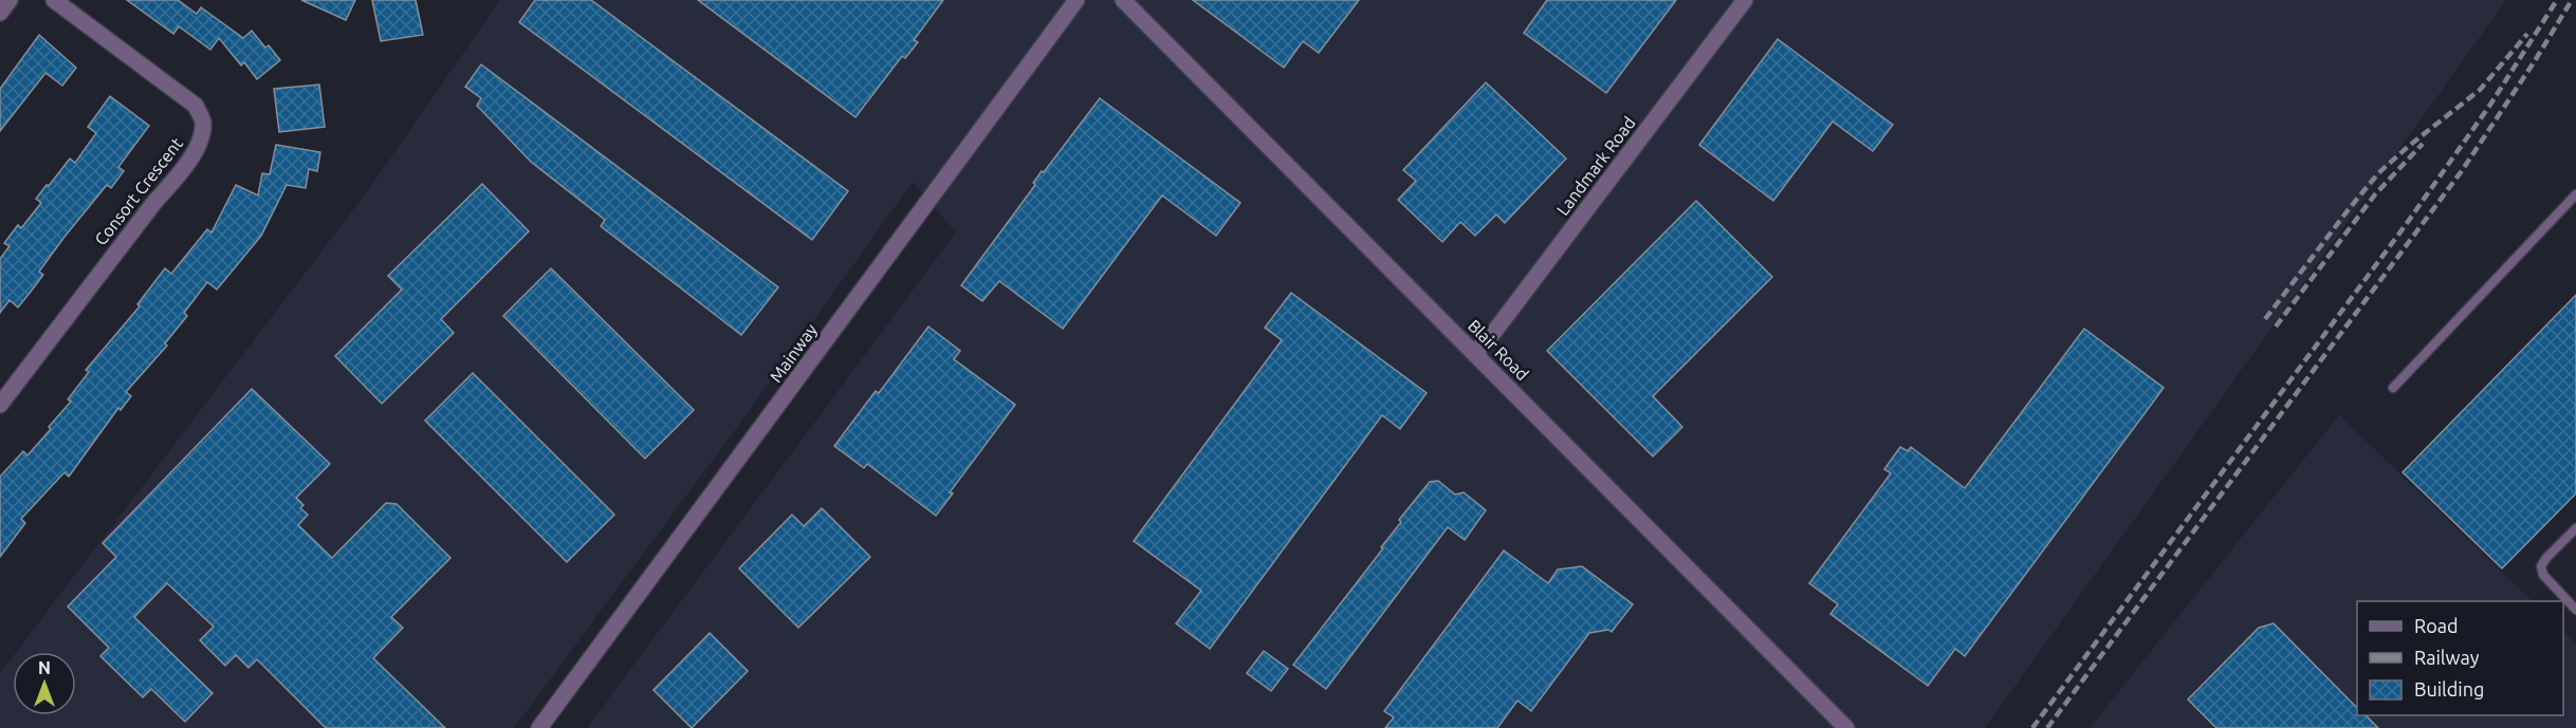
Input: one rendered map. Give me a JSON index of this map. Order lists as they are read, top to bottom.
{
  "streets": {
    "street": [
      "Landmark Road",
      "Consort Crescent",
      "Blair Road",
      "Mainway"
    ]
  },
  "crossings": [
    ["Landmark Road", "Blair Road"]
  ],
  "legend": ["Road", "Railway", "Building"],
  "north": "top"
}
